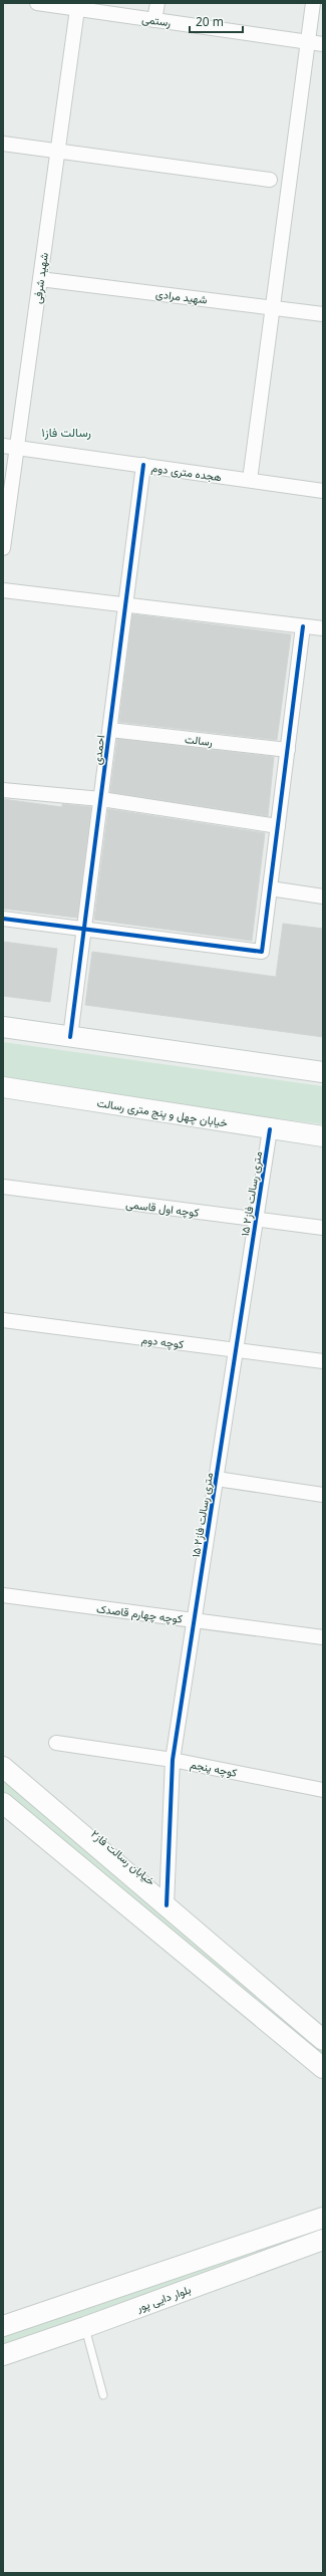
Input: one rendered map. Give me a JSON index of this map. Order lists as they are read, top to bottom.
{
  "streets": {
    "main road": ["خیابان چهل و پنج متری رسالت", "خیابان رسالت فاز۲", "بلوار دایی پور"],
    "street": [
      "رستمی",
      "شهید شرفی",
      "شهید مرادی",
      "هجده متری دوم",
      "رسالت",
      "احمدی",
      "۱۵ متری رسالت فاز۲",
      "کوچه اول قاسمی",
      "کوچه دوم",
      "کوچه چهارم قاصدک",
      "کوچه پنجم"
    ]
  },
  "crossings": [
    ["رستمی", "شهید شرفی"],
    ["شهید شرفی", "شهید مرادی"],
    ["شهید شرفی", "هجده متری دوم"],
    ["هجده متری دوم", "احمدی"],
    ["رسالت", "احمدی"],
    ["خیابان چهل و پنج متری رسالت", "۱۵ متری رسالت فاز۲"],
    ["۱۵ متری رسالت فاز۲", "کوچه اول قاسمی"],
    ["۱۵ متری رسالت فاز۲", "کوچه دوم"],
    ["۱۵ متری رسالت فاز۲", "کوچه چهارم قاصدک"],
    ["۱۵ متری رسالت فاز۲", "کوچه پنجم"],
    ["۱۵ متری رسالت فاز۲", "خیابان رسالت فاز۲"]
  ],
  "districts": ["رسالت فاز۱"],
  "scale_bar": "20 m"
}
